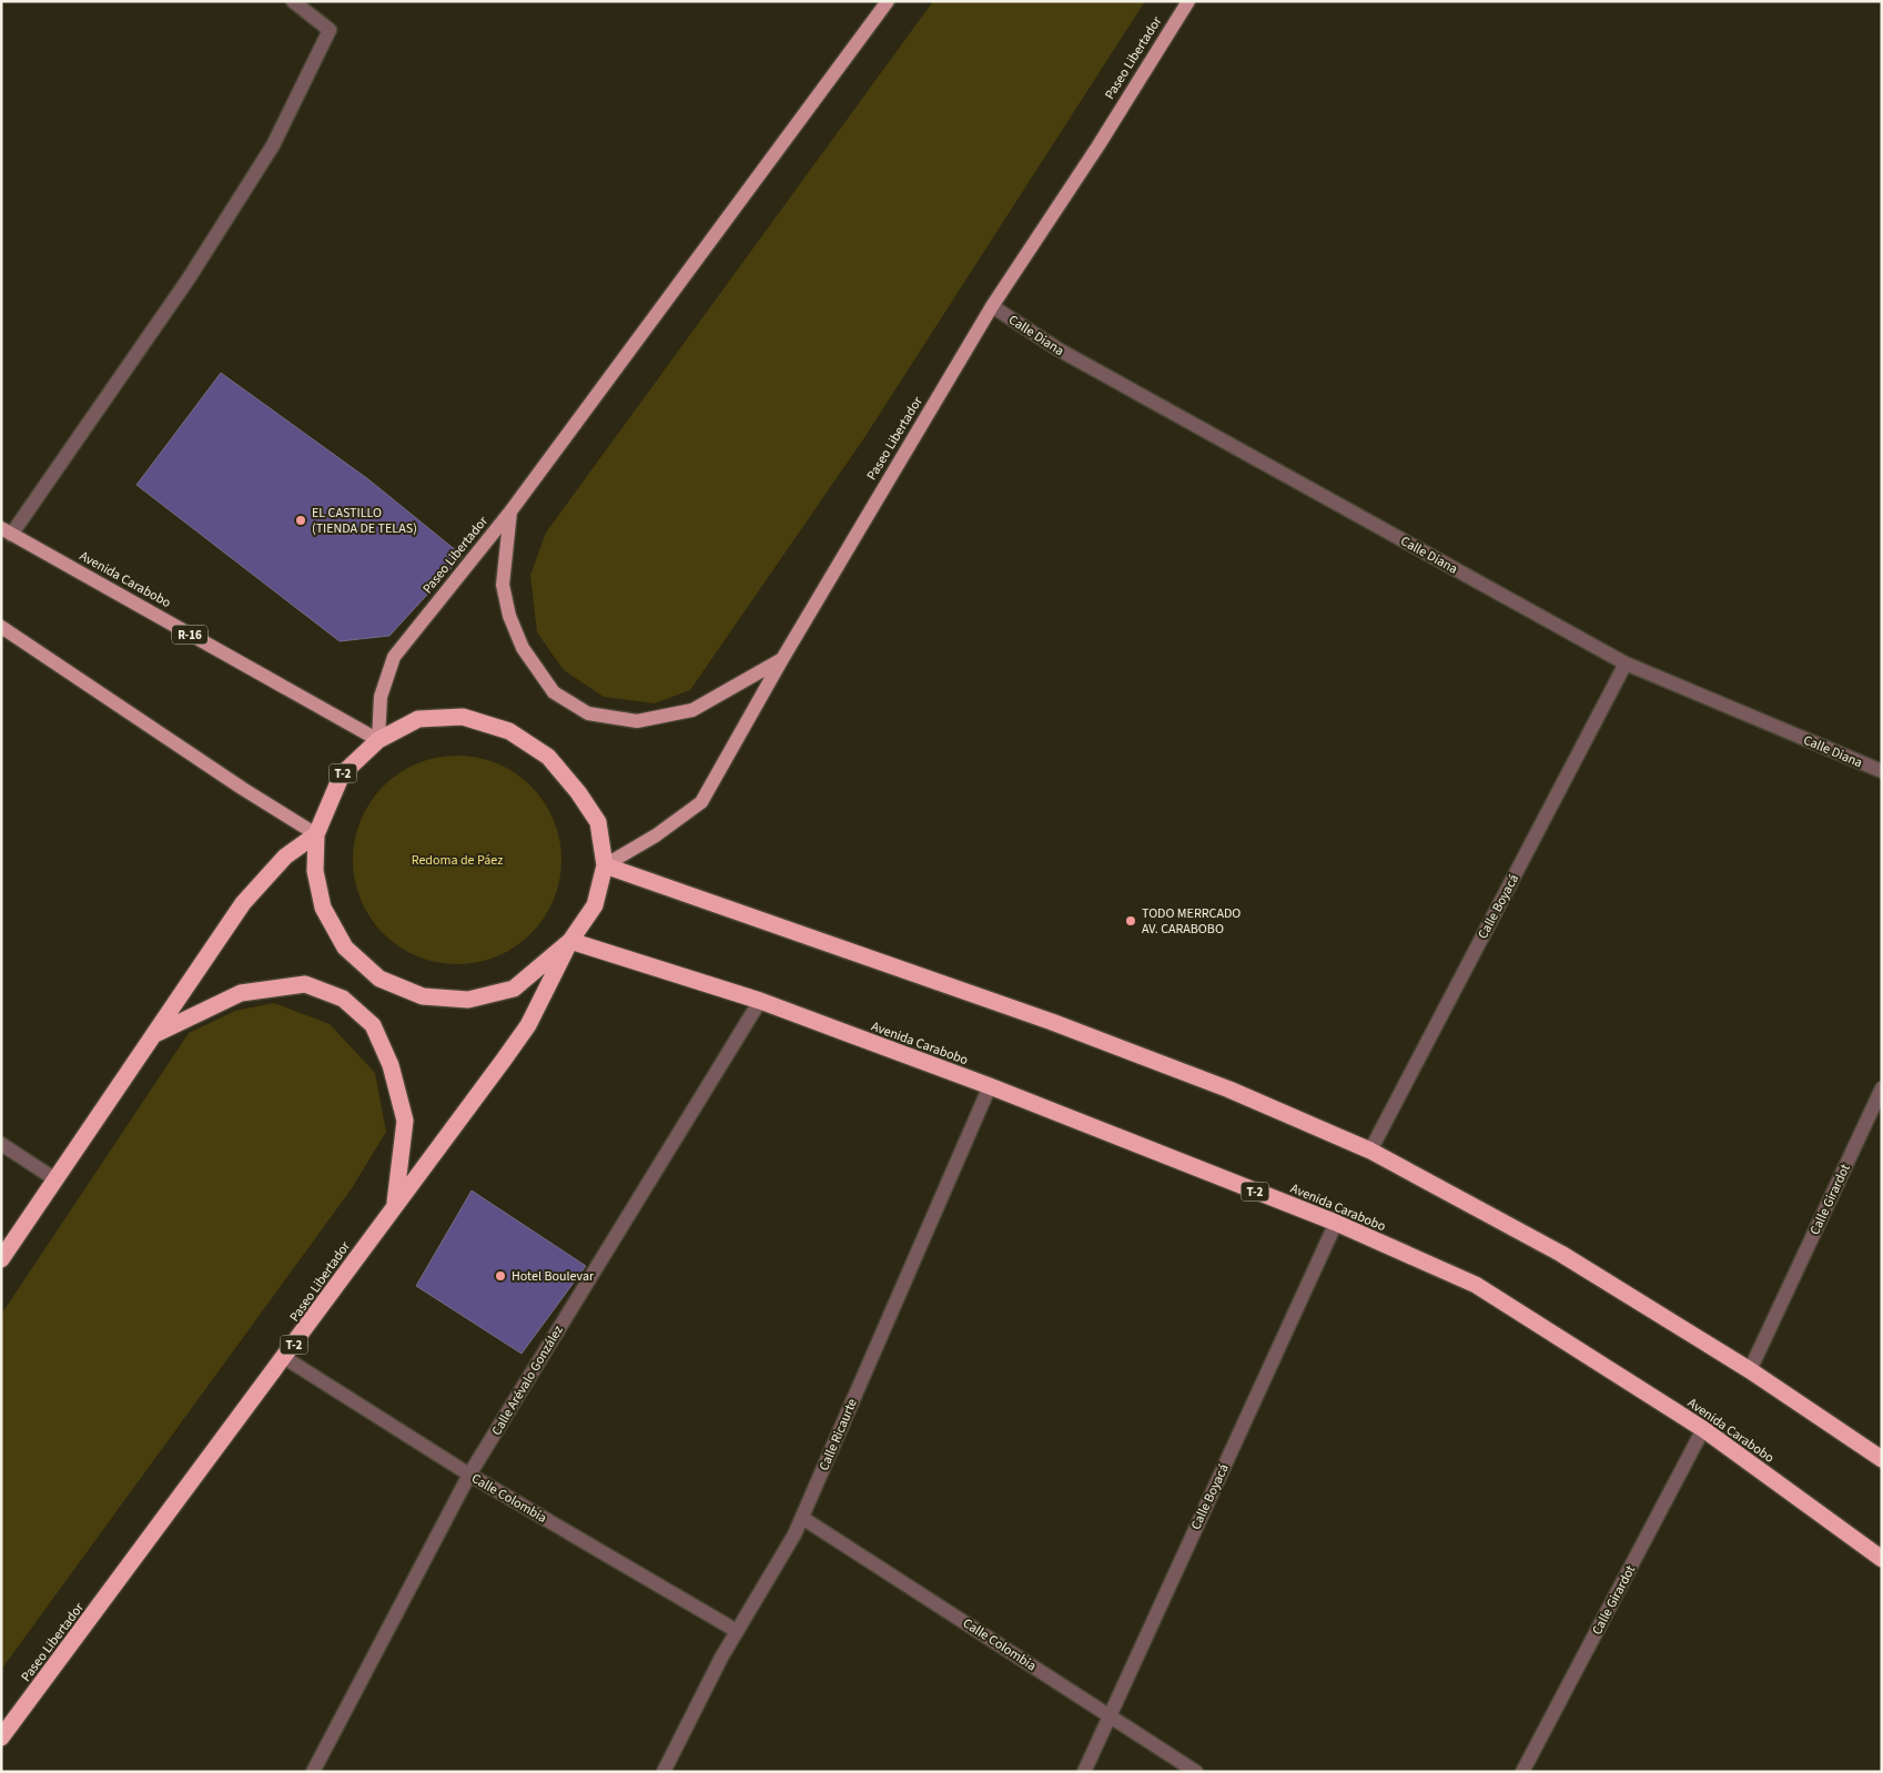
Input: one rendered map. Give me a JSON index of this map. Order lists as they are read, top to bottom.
{
  "streets": {
    "highway": ["Paseo Libertador", "Avenida Carabobo", "T-2"],
    "main road": ["R-16"],
    "street": [
      "Calle Diana",
      "Calle Boyacá",
      "Calle Girardot",
      "Calle Arévalo González",
      "Calle Ricaurte",
      "Calle Colombia"
    ]
  },
  "crossings": [
    ["Paseo Libertador", "Calle Diana"],
    ["Paseo Libertador", "Avenida Carabobo"],
    ["Paseo Libertador", "T-2"],
    ["Paseo Libertador", "Calle Colombia"],
    ["Calle Diana", "Calle Boyacá"],
    ["Avenida Carabobo", "T-2"],
    ["Avenida Carabobo", "Calle Boyacá"],
    ["Avenida Carabobo", "Calle Girardot"],
    ["Avenida Carabobo", "Calle Arévalo González"],
    ["Avenida Carabobo", "Calle Ricaurte"],
    ["Calle Boyacá", "Calle Colombia"],
    ["Calle Arévalo González", "Calle Colombia"],
    ["Calle Ricaurte", "Calle Colombia"]
  ],
  "parks": ["Redoma de Páez"],
  "places": ["EL CASTILLO (TIENDA DE TELAS)", "TODO MERRCADO AV. CARABOBO", "Hotel Boulevar"]
}
